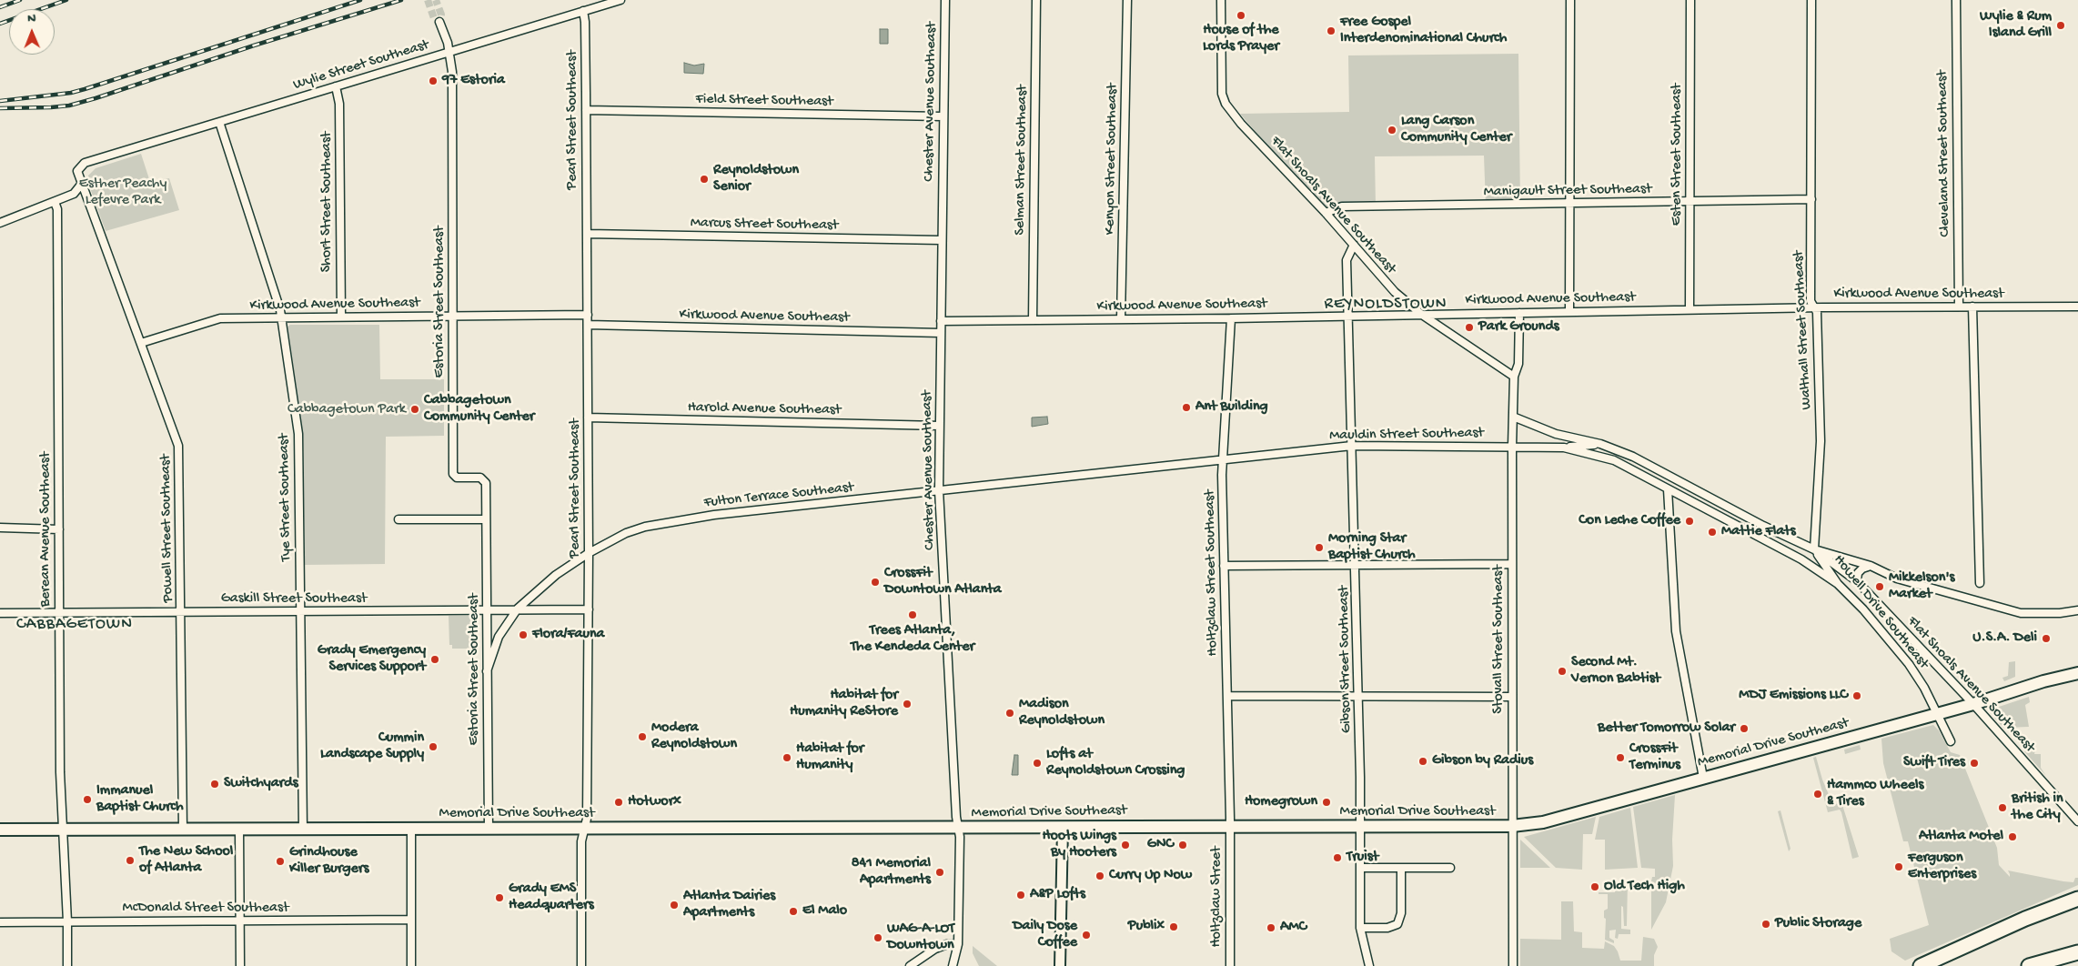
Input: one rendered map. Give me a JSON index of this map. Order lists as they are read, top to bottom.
{
  "streets": {
    "main road": ["Memorial Drive Southeast"],
    "street": [
      "Wylie Street Southeast",
      "Field Street Southeast",
      "Chester Avenue Southeast",
      "Pearl Street Southeast",
      "Cleveland Street Southeast",
      "Esten Street Southeast",
      "Kenyon Street Southeast",
      "Selman Street Southeast",
      "Manigault Street Southeast",
      "Short Street Southeast",
      "Flat Shoals Avenue Southeast",
      "Marcus Street Southeast",
      "Kirkwood Avenue Southeast",
      "Estoria Street Southeast",
      "Walthall Street Southeast",
      "Harold Avenue Southeast",
      "Mauldin Street Southeast",
      "Fulton Terrace Southeast",
      "Tye Street Southeast",
      "Powell Street Southeast",
      "Berean Avenue Southeast",
      "Holtzclaw Street Southeast",
      "Gaskill Street Southeast",
      "Howell Drive Southeast",
      "Stovall Street Southeast",
      "Gibson Street Southeast",
      "Holtzclaw Street",
      "McDonald Street Southeast"
    ]
  },
  "crossings": [
    ["Wylie Street Southeast", "Pearl Street Southeast"],
    ["Wylie Street Southeast", "Short Street Southeast"],
    ["Wylie Street Southeast", "Estoria Street Southeast"],
    ["Wylie Street Southeast", "Tye Street Southeast"],
    ["Wylie Street Southeast", "Powell Street Southeast"],
    ["Field Street Southeast", "Chester Avenue Southeast"],
    ["Field Street Southeast", "Pearl Street Southeast"],
    ["Chester Avenue Southeast", "Marcus Street Southeast"],
    ["Chester Avenue Southeast", "Kirkwood Avenue Southeast"],
    ["Chester Avenue Southeast", "Harold Avenue Southeast"],
    ["Chester Avenue Southeast", "Fulton Terrace Southeast"],
    ["Chester Avenue Southeast", "Memorial Drive Southeast"],
    ["Pearl Street Southeast", "Marcus Street Southeast"],
    ["Pearl Street Southeast", "Kirkwood Avenue Southeast"],
    ["Pearl Street Southeast", "Harold Avenue Southeast"],
    ["Pearl Street Southeast", "Fulton Terrace Southeast"],
    ["Pearl Street Southeast", "Gaskill Street Southeast"],
    ["Pearl Street Southeast", "Memorial Drive Southeast"],
    ["Cleveland Street Southeast", "Kirkwood Avenue Southeast"],
    ["Esten Street Southeast", "Manigault Street Southeast"],
    ["Esten Street Southeast", "Kirkwood Avenue Southeast"],
    ["Kenyon Street Southeast", "Kirkwood Avenue Southeast"],
    ["Selman Street Southeast", "Kirkwood Avenue Southeast"],
    ["Manigault Street Southeast", "Flat Shoals Avenue Southeast"],
    ["Manigault Street Southeast", "Walthall Street Southeast"],
    ["Short Street Southeast", "Kirkwood Avenue Southeast"],
    ["Flat Shoals Avenue Southeast", "Kirkwood Avenue Southeast"],
    ["Flat Shoals Avenue Southeast", "Walthall Street Southeast"],
    ["Flat Shoals Avenue Southeast", "Mauldin Street Southeast"],
    ["Flat Shoals Avenue Southeast", "Howell Drive Southeast"],
    ["Flat Shoals Avenue Southeast", "Stovall Street Southeast"],
    ["Flat Shoals Avenue Southeast", "Gibson Street Southeast"],
    ["Flat Shoals Avenue Southeast", "Memorial Drive Southeast"],
    ["Kirkwood Avenue Southeast", "Estoria Street Southeast"],
    ["Kirkwood Avenue Southeast", "Walthall Street Southeast"],
    ["Kirkwood Avenue Southeast", "Tye Street Southeast"],
    ["Kirkwood Avenue Southeast", "Powell Street Southeast"],
    ["Kirkwood Avenue Southeast", "Holtzclaw Street Southeast"],
    ["Kirkwood Avenue Southeast", "Stovall Street Southeast"],
    ["Kirkwood Avenue Southeast", "Gibson Street Southeast"],
    ["Estoria Street Southeast", "Fulton Terrace Southeast"],
    ["Estoria Street Southeast", "Gaskill Street Southeast"],
    ["Estoria Street Southeast", "Memorial Drive Southeast"],
    ["Mauldin Street Southeast", "Fulton Terrace Southeast"],
    ["Mauldin Street Southeast", "Holtzclaw Street Southeast"],
    ["Mauldin Street Southeast", "Stovall Street Southeast"],
    ["Mauldin Street Southeast", "Gibson Street Southeast"],
    ["Fulton Terrace Southeast", "Gaskill Street Southeast"],
    ["Tye Street Southeast", "Gaskill Street Southeast"],
    ["Tye Street Southeast", "Memorial Drive Southeast"],
    ["Powell Street Southeast", "Gaskill Street Southeast"],
    ["Powell Street Southeast", "Memorial Drive Southeast"],
    ["Berean Avenue Southeast", "Gaskill Street Southeast"],
    ["Berean Avenue Southeast", "Memorial Drive Southeast"],
    ["Berean Avenue Southeast", "McDonald Street Southeast"],
    ["Holtzclaw Street Southeast", "Memorial Drive Southeast"],
    ["Holtzclaw Street Southeast", "Holtzclaw Street"],
    ["Howell Drive Southeast", "Memorial Drive Southeast"],
    ["Stovall Street Southeast", "Memorial Drive Southeast"],
    ["Gibson Street Southeast", "Memorial Drive Southeast"],
    ["Memorial Drive Southeast", "Holtzclaw Street"]
  ],
  "districts": ["REYNOLDSTOWN", "CABBAGETOWN"],
  "parks": ["Esther Peachy Lefevre Park", "Cabbagetown Park"],
  "places": [
    "House of the Lords Prayer",
    "Wylie & Rum Island Grill",
    "Free Gospel Interdenominational Church",
    "97 Estoria",
    "Lang Carson Community Center",
    "Reynoldstown Senior",
    "Park Grounds",
    "Ant Building",
    "Cabbagetown Community Center",
    "Con Leche Coffee",
    "Mattie Flats",
    "Morning Star Baptist Church",
    "CrossFit Downtown Atlanta",
    "Mikkelson's Market",
    "Trees Atlanta, The Kendeda Center",
    "Flora/Fauna",
    "U.S.A. Deli",
    "Grady Emergency Services Support",
    "Second Mt. Vernon Babtist",
    "MDJ Emissions LLC",
    "Habitat for Humanity ReStore",
    "Madison Reynoldstown",
    "Better Tomorrow Solar",
    "Modera Reynoldstown",
    "Cummin Landscape Supply",
    "Habitat for Humanity",
    "CrossFit Terminus",
    "Gibson by Radius",
    "Lofts at Reynoldstown Crossing",
    "Swift Tires",
    "Switchyards",
    "Hammco Wheels & Tires",
    "Immanuel Baptist Church",
    "Hotworx",
    "Homegrown",
    "British in the City",
    "Atlanta Motel",
    "Hoots Wings By Hooters",
    "GNC",
    "Truist",
    "The New School of Atlanta",
    "Grindhouse Killer Burgers",
    "Ferguson Enterprises",
    "841 Memorial Apartments",
    "Curry Up Now",
    "Old Tech High",
    "A&P Lofts",
    "Grady EMS Headquarters",
    "Atlanta Dairies Apartments",
    "El Malo",
    "Public Storage",
    "Publix",
    "AMC",
    "Daily Dose Coffee",
    "WAG-A-LOT Downtown"
  ],
  "north": "top"
}
